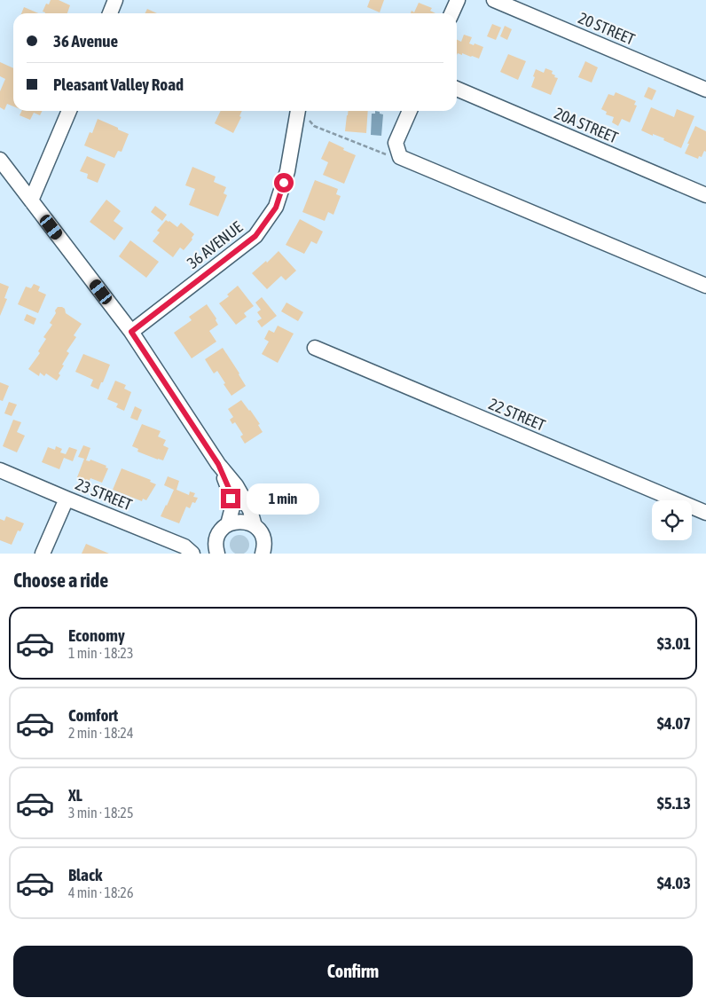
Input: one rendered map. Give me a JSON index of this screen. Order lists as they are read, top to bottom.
{
  "streets": {
    "street": [
      "20 STREET",
      "20A STREET",
      "36 AVENUE",
      "22 STREET",
      "23 STREET"
    ]
  },
  "page": {
    "banner": ["36 Avenue", "Pleasant Valley Road"],
    "bubble": "1 min",
    "heading": "Choose a ride",
    "list": [
      {
        "name": "Economy",
        "note": "1 min · 18:23",
        "value": "$3.01"
      },
      {
        "name": "Comfort",
        "note": "2 min · 18:24",
        "value": "$4.07"
      },
      {
        "name": "XL",
        "note": "3 min · 18:25",
        "value": "$5.13"
      },
      {
        "name": "Black",
        "note": "4 min · 18:26",
        "value": "$4.03"
      }
    ],
    "buttons": "Confirm"
  }
}
